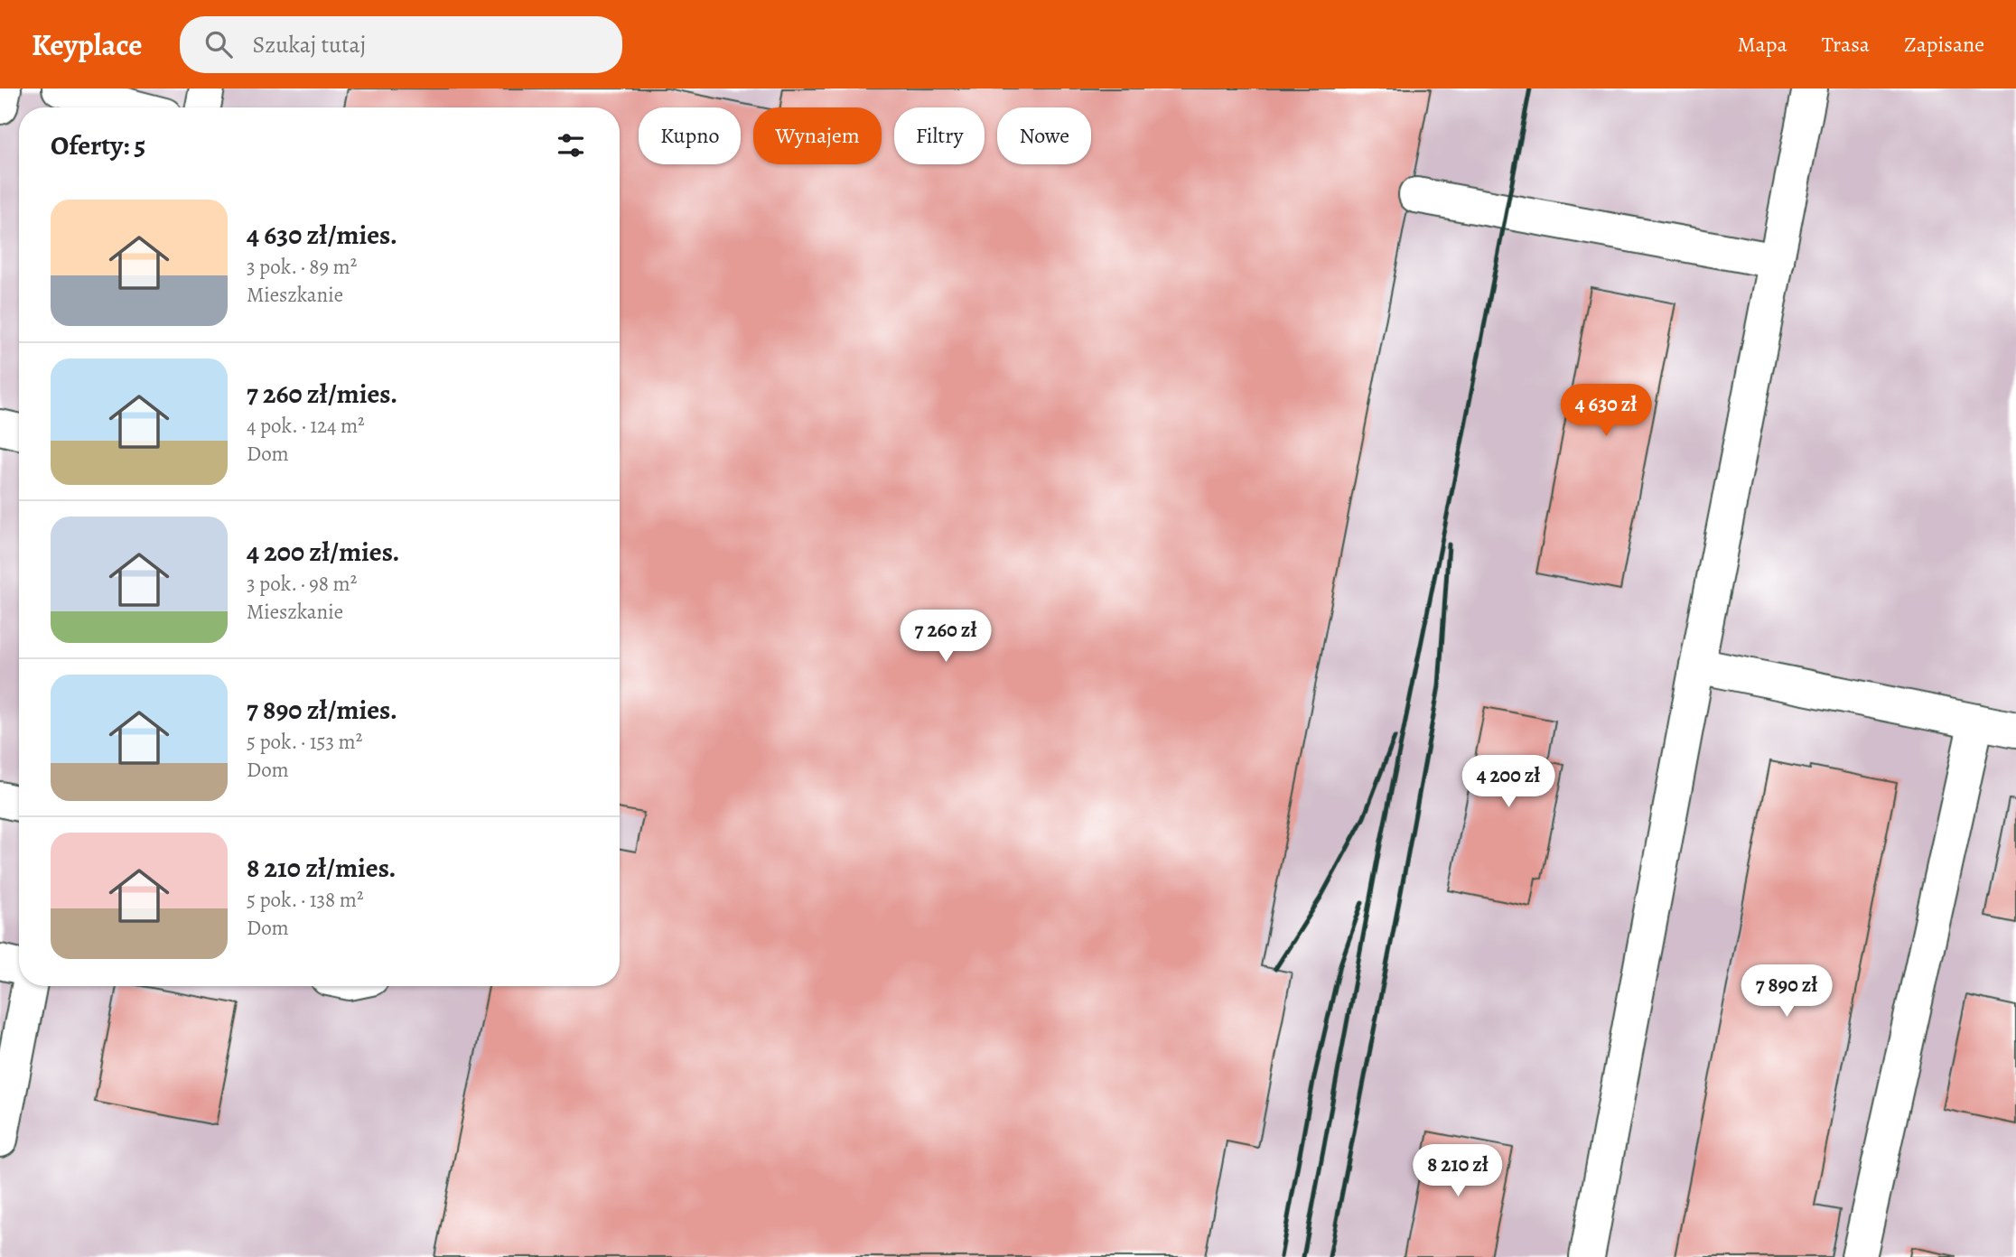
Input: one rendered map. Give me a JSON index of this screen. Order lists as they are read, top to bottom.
{
  "page": {
    "header": "Keyplace",
    "search": "Szukaj tutaj",
    "nav": ["Mapa", "Trasa", "Zapisane"],
    "chip": [
      "Kupno",
      "Wynajem",
      "Filtry",
      "Nowe"
    ],
    "heading": "Oferty: 5",
    "list": [
      {
        "name": "4 630 zł/mies.",
        "note": "3 pok. · 89 m² · Mieszkanie"
      },
      {
        "name": "7 260 zł/mies.",
        "note": "4 pok. · 124 m² · Dom"
      },
      {
        "name": "4 200 zł/mies.",
        "note": "3 pok. · 98 m² · Mieszkanie"
      },
      {
        "name": "7 890 zł/mies.",
        "note": "5 pok. · 153 m² · Dom"
      },
      {
        "name": "8 210 zł/mies.",
        "note": "5 pok. · 138 m² · Dom"
      }
    ],
    "price": [
      "4 630 zł",
      "7 260 zł",
      "4 200 zł",
      "7 890 zł",
      "8 210 zł"
    ]
  }
}
